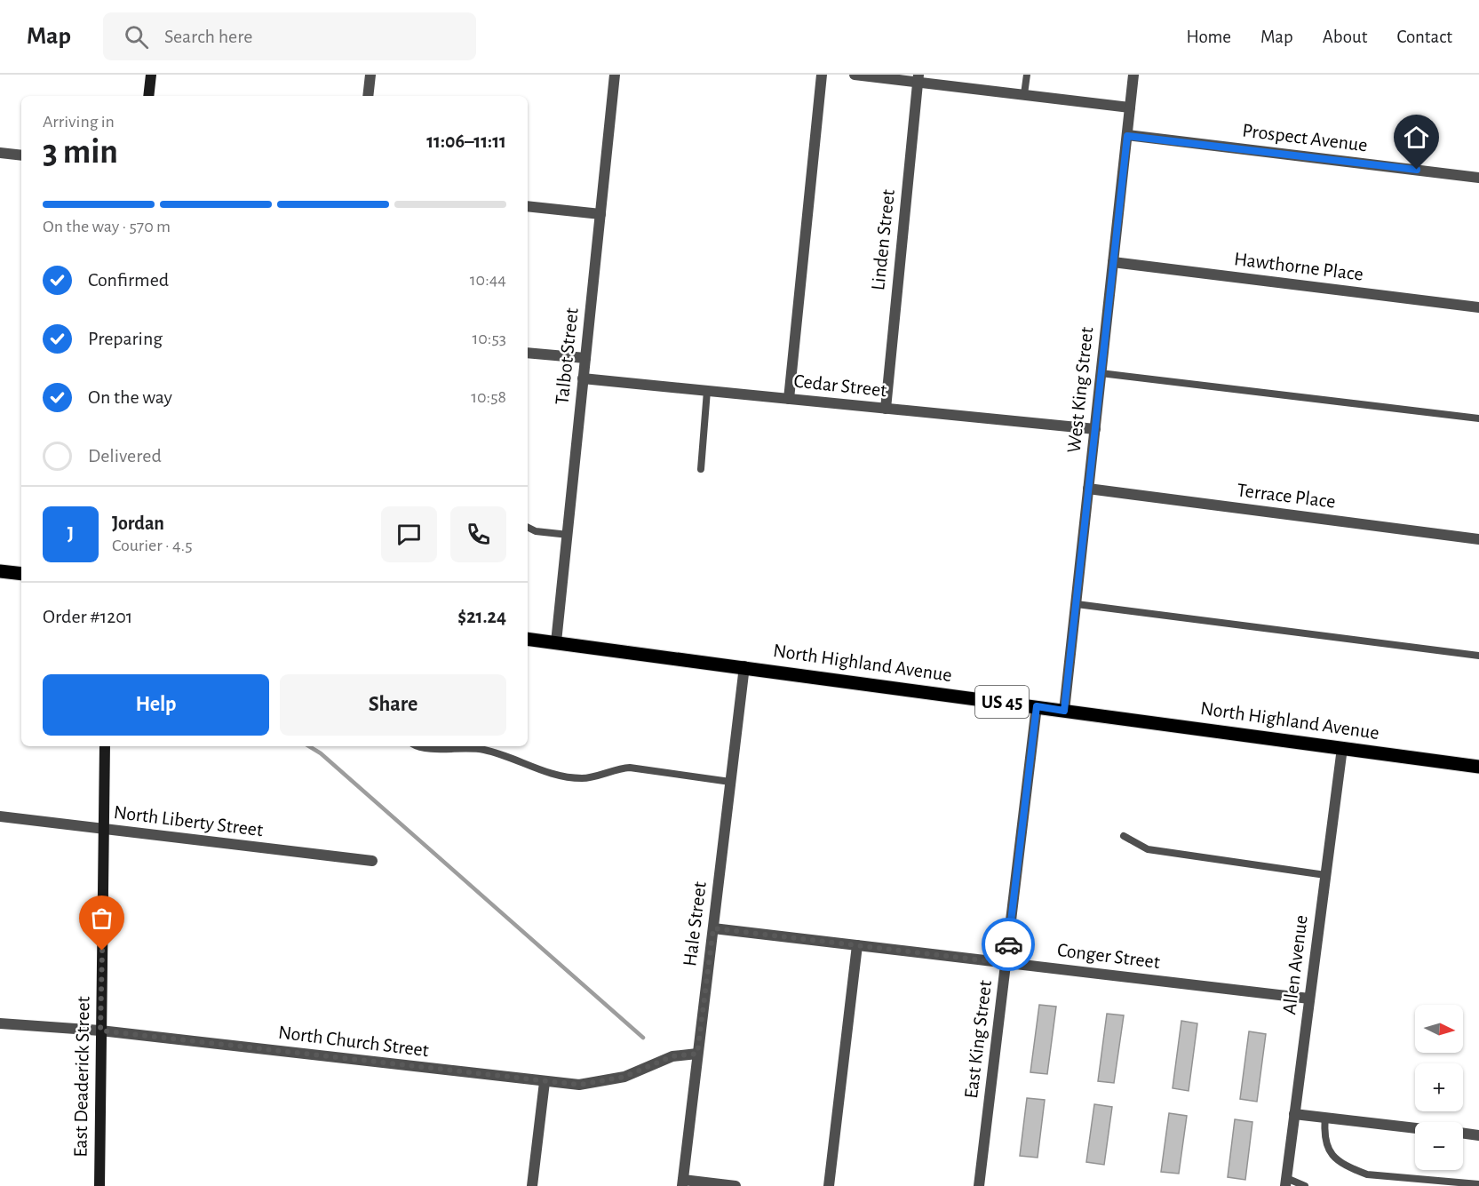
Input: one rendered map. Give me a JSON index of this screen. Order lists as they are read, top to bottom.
{
  "streets": {
    "main road": ["North Highland Avenue", "US 45"],
    "street": [
      "Prospect Avenue",
      "Linden Street",
      "Hawthorne Place",
      "Talbot Street",
      "Cedar Street",
      "West King Street",
      "Terrace Place",
      "North Liberty Street",
      "Hale Street",
      "Conger Street",
      "Allen Avenue",
      "East King Street",
      "North Church Street",
      "East Deaderick Street"
    ]
  },
  "crossings": [
    ["Prospect Avenue", "West King Street"],
    ["Linden Street", "Cedar Street"],
    ["Hawthorne Place", "West King Street"],
    ["Talbot Street", "Cedar Street"],
    ["Talbot Street", "North Highland Avenue"],
    ["Cedar Street", "West King Street"],
    ["West King Street", "Terrace Place"],
    ["West King Street", "North Highland Avenue"],
    ["North Highland Avenue", "Hale Street"],
    ["North Highland Avenue", "Allen Avenue"],
    ["North Highland Avenue", "East King Street"],
    ["North Liberty Street", "East Deaderick Street"],
    ["Hale Street", "Conger Street"],
    ["Hale Street", "North Church Street"],
    ["Conger Street", "Allen Avenue"],
    ["Conger Street", "East King Street"],
    ["North Church Street", "East Deaderick Street"]
  ],
  "north": "right",
  "page": {
    "header": "Map",
    "search": "Search here",
    "nav": [
      "Home",
      "Map",
      "About",
      "Contact"
    ],
    "heading": ["3 min", "Arriving in", "11:06–11:11"],
    "panel": [
      "Jordan",
      "Courier · 4.5",
      "Order #1201",
      "$21.24"
    ],
    "bar": "On the way · 570 m",
    "list": [
      ["Confirmed", "10:44"],
      ["Preparing", "10:53"],
      ["On the way", "10:58"],
      "Delivered"
    ],
    "round": "J",
    "buttons": ["Help", "Share"],
    "map_buttons": ["+", "−"]
  }
}
